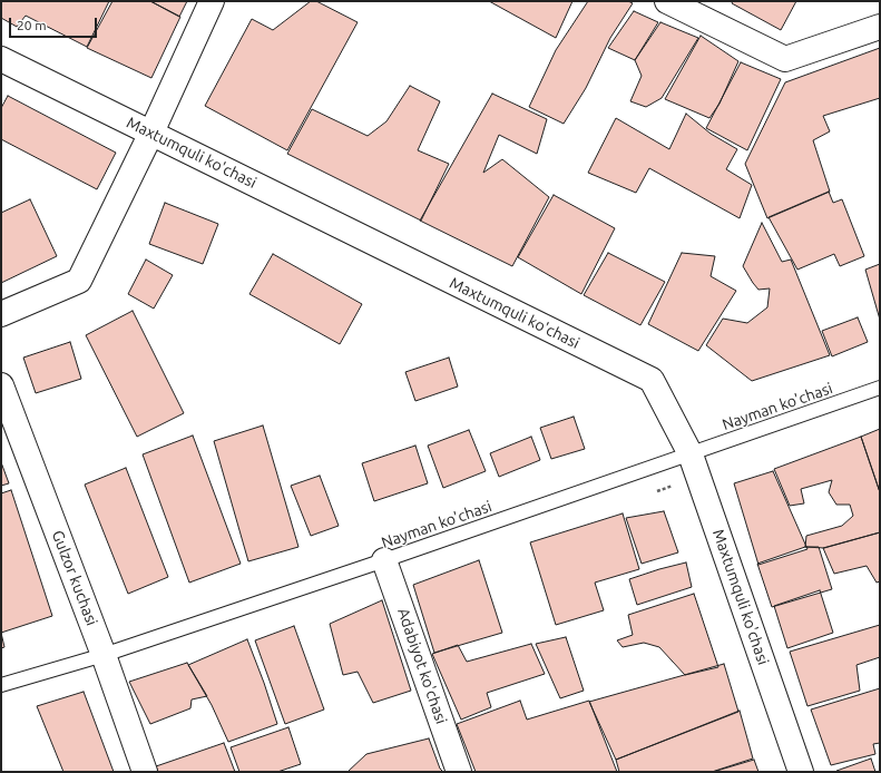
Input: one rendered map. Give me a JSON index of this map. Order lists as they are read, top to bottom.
{
  "streets": {
    "street": ["Maxtumquli ko'chasi", "Gulzor kuchasi", "Adabiyot ko'chasi"],
    "lane": ["Nayman ko'chasi"]
  },
  "crossings": [
    ["Maxtumquli ko'chasi", "Nayman ko'chasi"],
    ["Nayman ko'chasi", "Gulzor kuchasi"],
    ["Nayman ko'chasi", "Adabiyot ko'chasi"]
  ],
  "scale_bar": "20 m"
}
